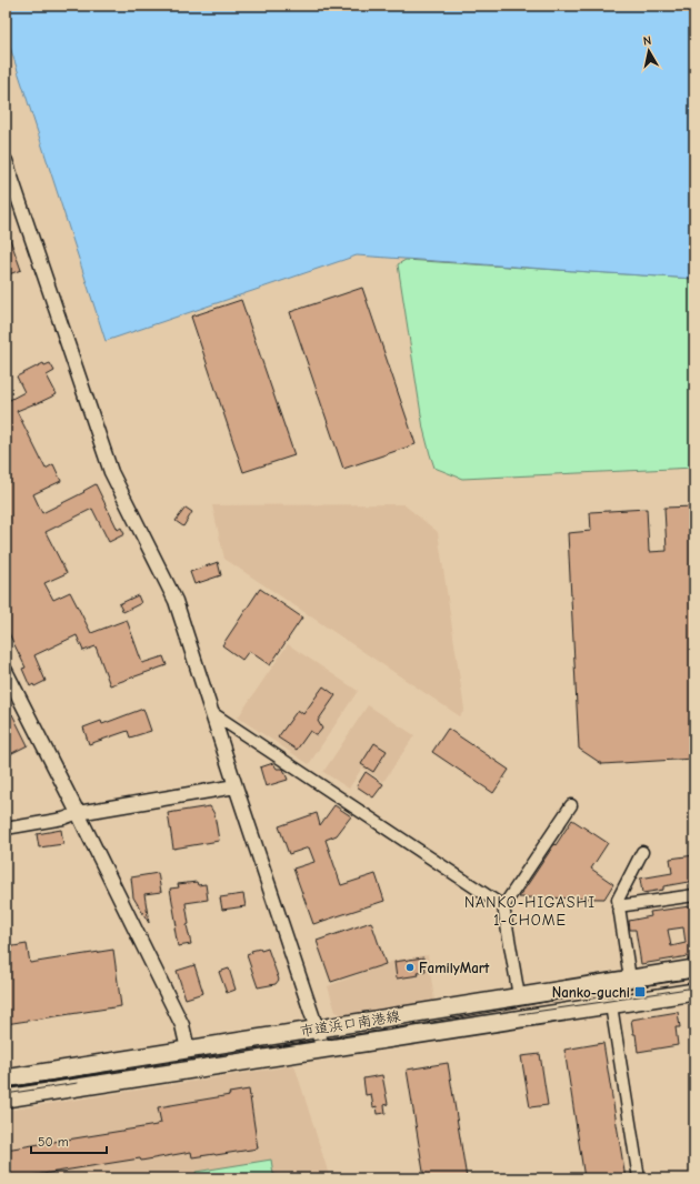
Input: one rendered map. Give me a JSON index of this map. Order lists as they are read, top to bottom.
{
  "streets": {
    "main road": ["市道浜口南港線"]
  },
  "districts": ["NANKO-HIGASHI 1-CHOME"],
  "places": {
    "other": ["FamilyMart"],
    "transit": ["Nanko-guchi"]
  },
  "scale_bar": "50 m",
  "north": "top"
}
